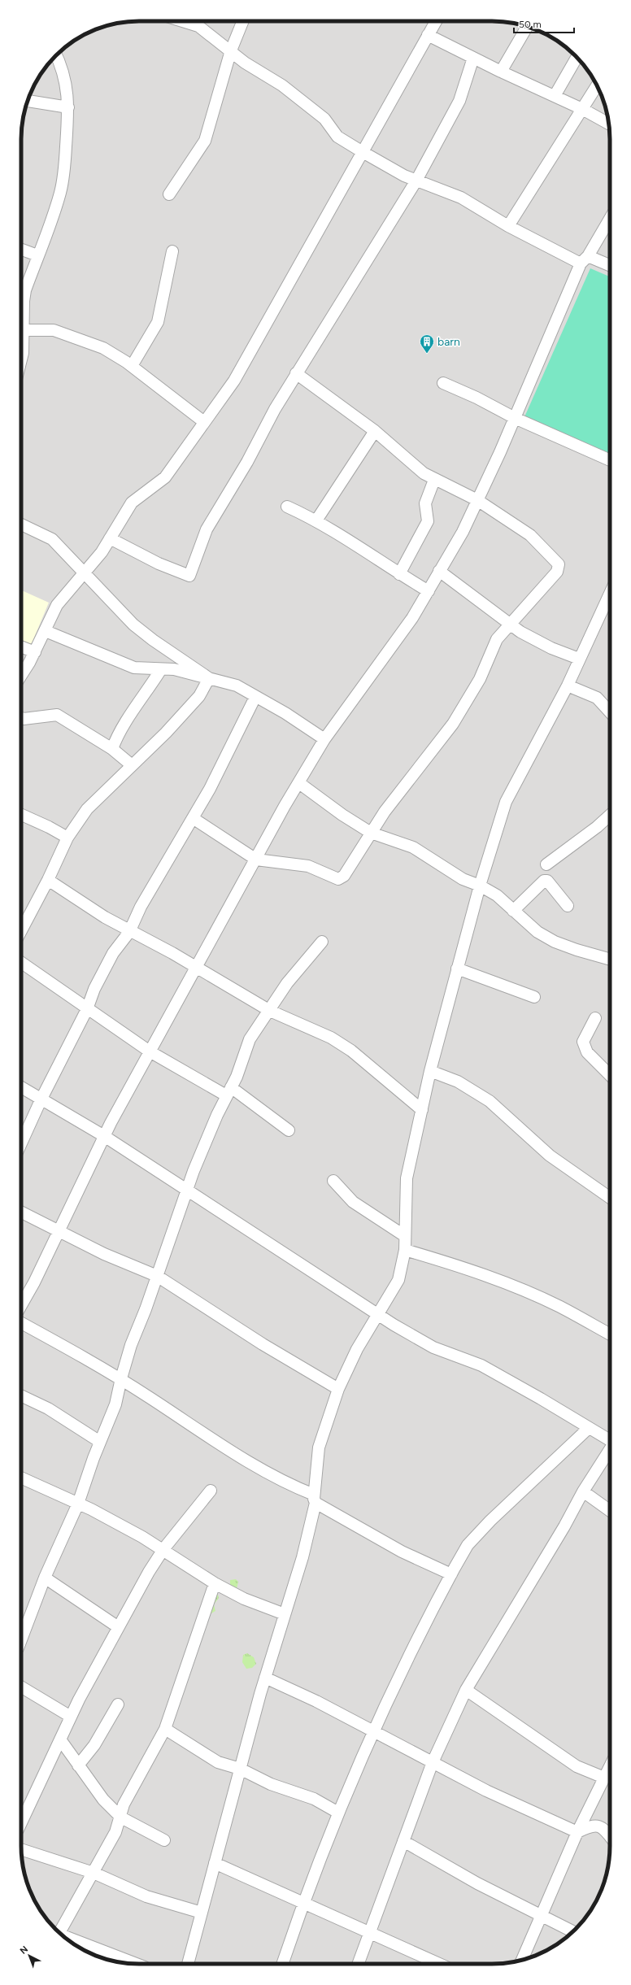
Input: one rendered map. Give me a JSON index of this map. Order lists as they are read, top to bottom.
{
  "places": {
    "building": ["barn"]
  },
  "scale_bar": "50 m",
  "north": "top left"
}
